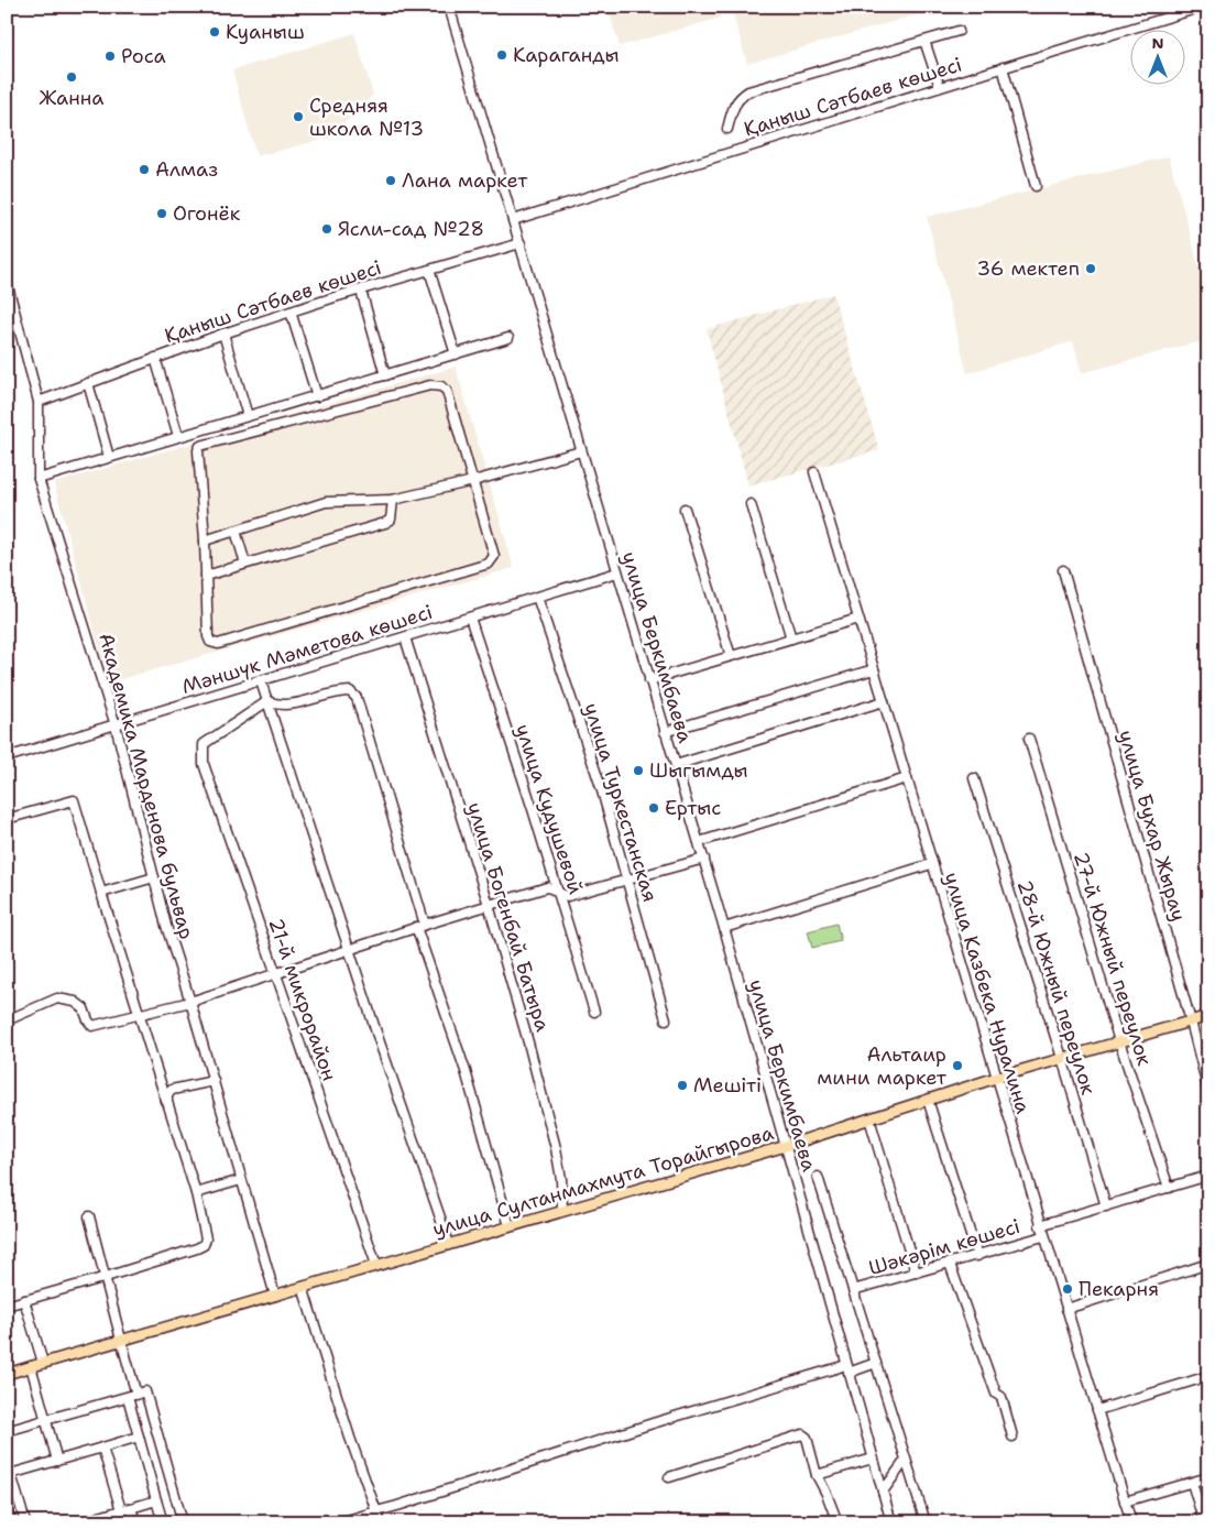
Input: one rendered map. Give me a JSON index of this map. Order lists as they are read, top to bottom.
{
  "streets": {
    "main road": ["улица Султанмахмута Торайгырова"],
    "street": [
      "Қаныш Сәтбаев көшесі",
      "улица Беркимбаева",
      "Мәншүк Мәметова көшесі",
      "Академика Марденова бульвар",
      "улица Туркестанская",
      "улица Кудушевой",
      "улица Бухар Жырау",
      "улица Богенбай Батыра",
      "27-й Южный переулок",
      "28-й Южный переулок",
      "улица Казбека Нуралина",
      "21-й микрорайон",
      "Шәкәрім көшесі"
    ]
  },
  "crossings": [
    ["Қаныш Сәтбаев көшесі", "улица Беркимбаева"],
    ["Қаныш Сәтбаев көшесі", "Академика Марденова бульвар"],
    ["улица Беркимбаева", "Мәншүк Мәметова көшесі"],
    ["улица Беркимбаева", "улица Султанмахмута Торайгырова"],
    ["Мәншүк Мәметова көшесі", "Академика Марденова бульвар"],
    ["Мәншүк Мәметова көшесі", "улица Туркестанская"],
    ["Мәншүк Мәметова көшесі", "улица Кудушевой"],
    ["Мәншүк Мәметова көшесі", "улица Богенбай Батыра"],
    ["Академика Марденова бульвар", "улица Султанмахмута Торайгырова"],
    ["улица Бухар Жырау", "улица Султанмахмута Торайгырова"],
    ["улица Богенбай Батыра", "улица Султанмахмута Торайгырова"],
    ["27-й Южный переулок", "улица Султанмахмута Торайгырова"],
    ["27-й Южный переулок", "Шәкәрім көшесі"],
    ["28-й Южный переулок", "улица Султанмахмута Торайгырова"],
    ["28-й Южный переулок", "Шәкәрім көшесі"],
    ["улица Казбека Нуралина", "улица Султанмахмута Торайгырова"],
    ["улица Казбека Нуралина", "Шәкәрім көшесі"],
    ["21-й микрорайон", "улица Султанмахмута Торайгырова"]
  ],
  "places": [
    "Куаныш",
    "Караганды",
    "Роса",
    "Жанна",
    "Средняя школа №13",
    "Алмаз",
    "Лана маркет",
    "Огонёк",
    "Ясли-сад №28",
    "36 мектеп",
    "Шыгымды",
    "Ертыс",
    "Альтаир мини маркет",
    "Мешіті",
    "Пекарня"
  ],
  "north": "top"
}
